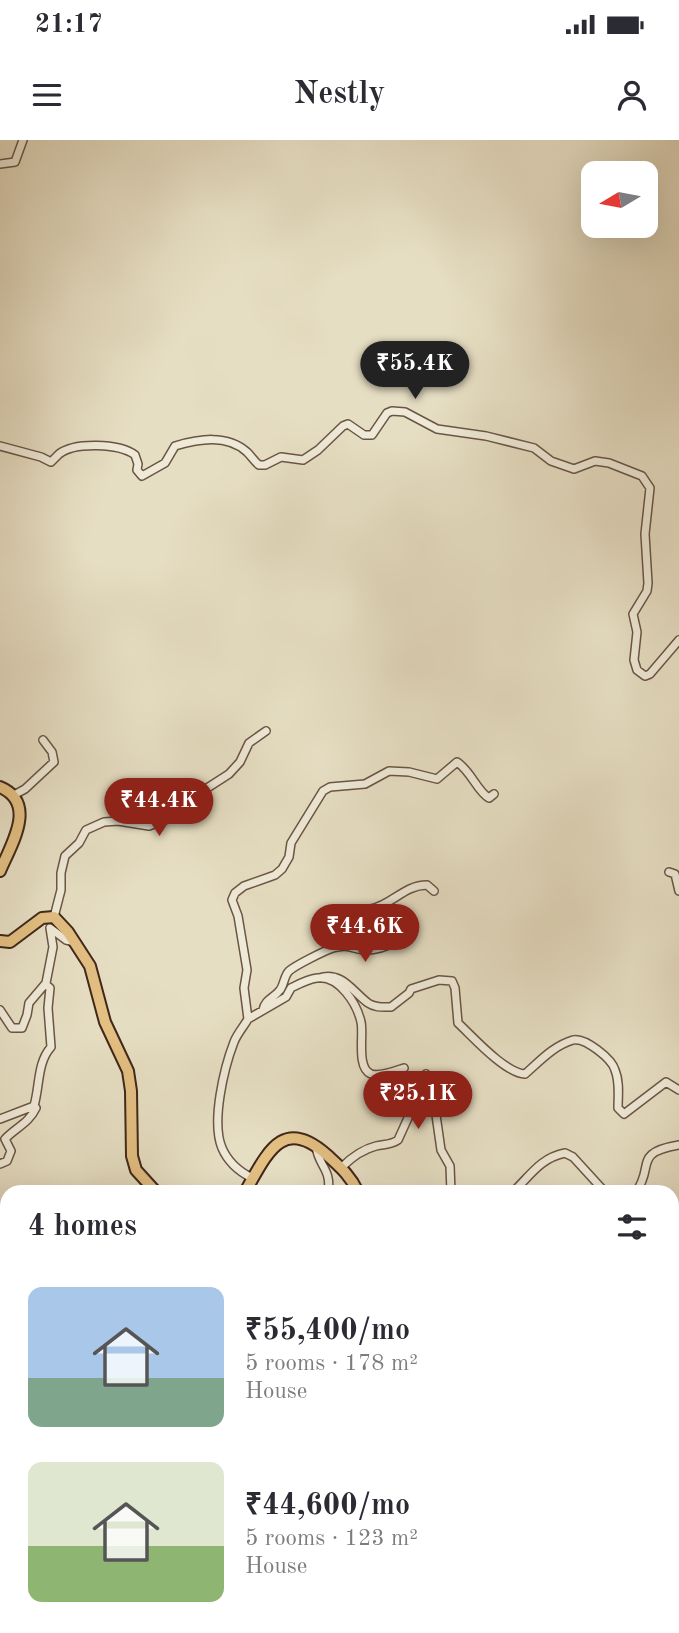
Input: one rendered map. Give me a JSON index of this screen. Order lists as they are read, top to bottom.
{
  "north": "left",
  "page": {
    "status": "21:17",
    "header": "Nestly",
    "price": [
      "₹55.4K",
      "₹44.4K",
      "₹44.6K",
      "₹25.1K"
    ],
    "heading": "4 homes",
    "list": [
      {
        "name": "₹55,400/mo",
        "note": "5 rooms · 178 m² · House"
      },
      {
        "name": "₹44,600/mo",
        "note": "5 rooms · 123 m² · House"
      }
    ]
  }
}
